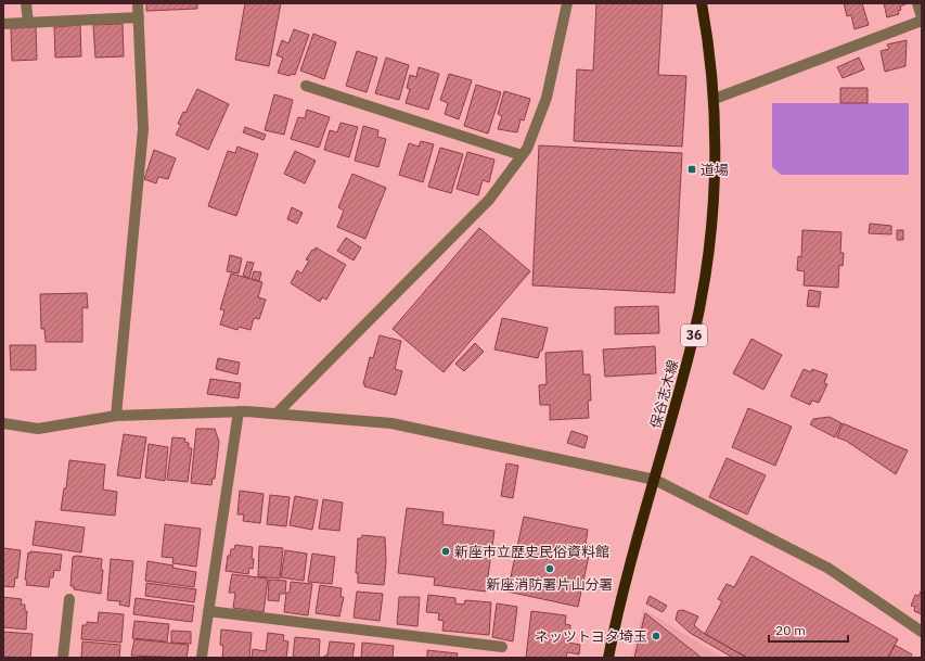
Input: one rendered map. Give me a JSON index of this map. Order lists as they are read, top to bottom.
{
  "streets": {
    "main road": ["36", "保谷志木線"]
  },
  "places": {
    "transit": ["道場"],
    "other": ["新座市立歴史民俗資料館", "新座消防署片山分署", "ネッツトヨタ埼玉"]
  },
  "scale_bar": "20 m"
}
